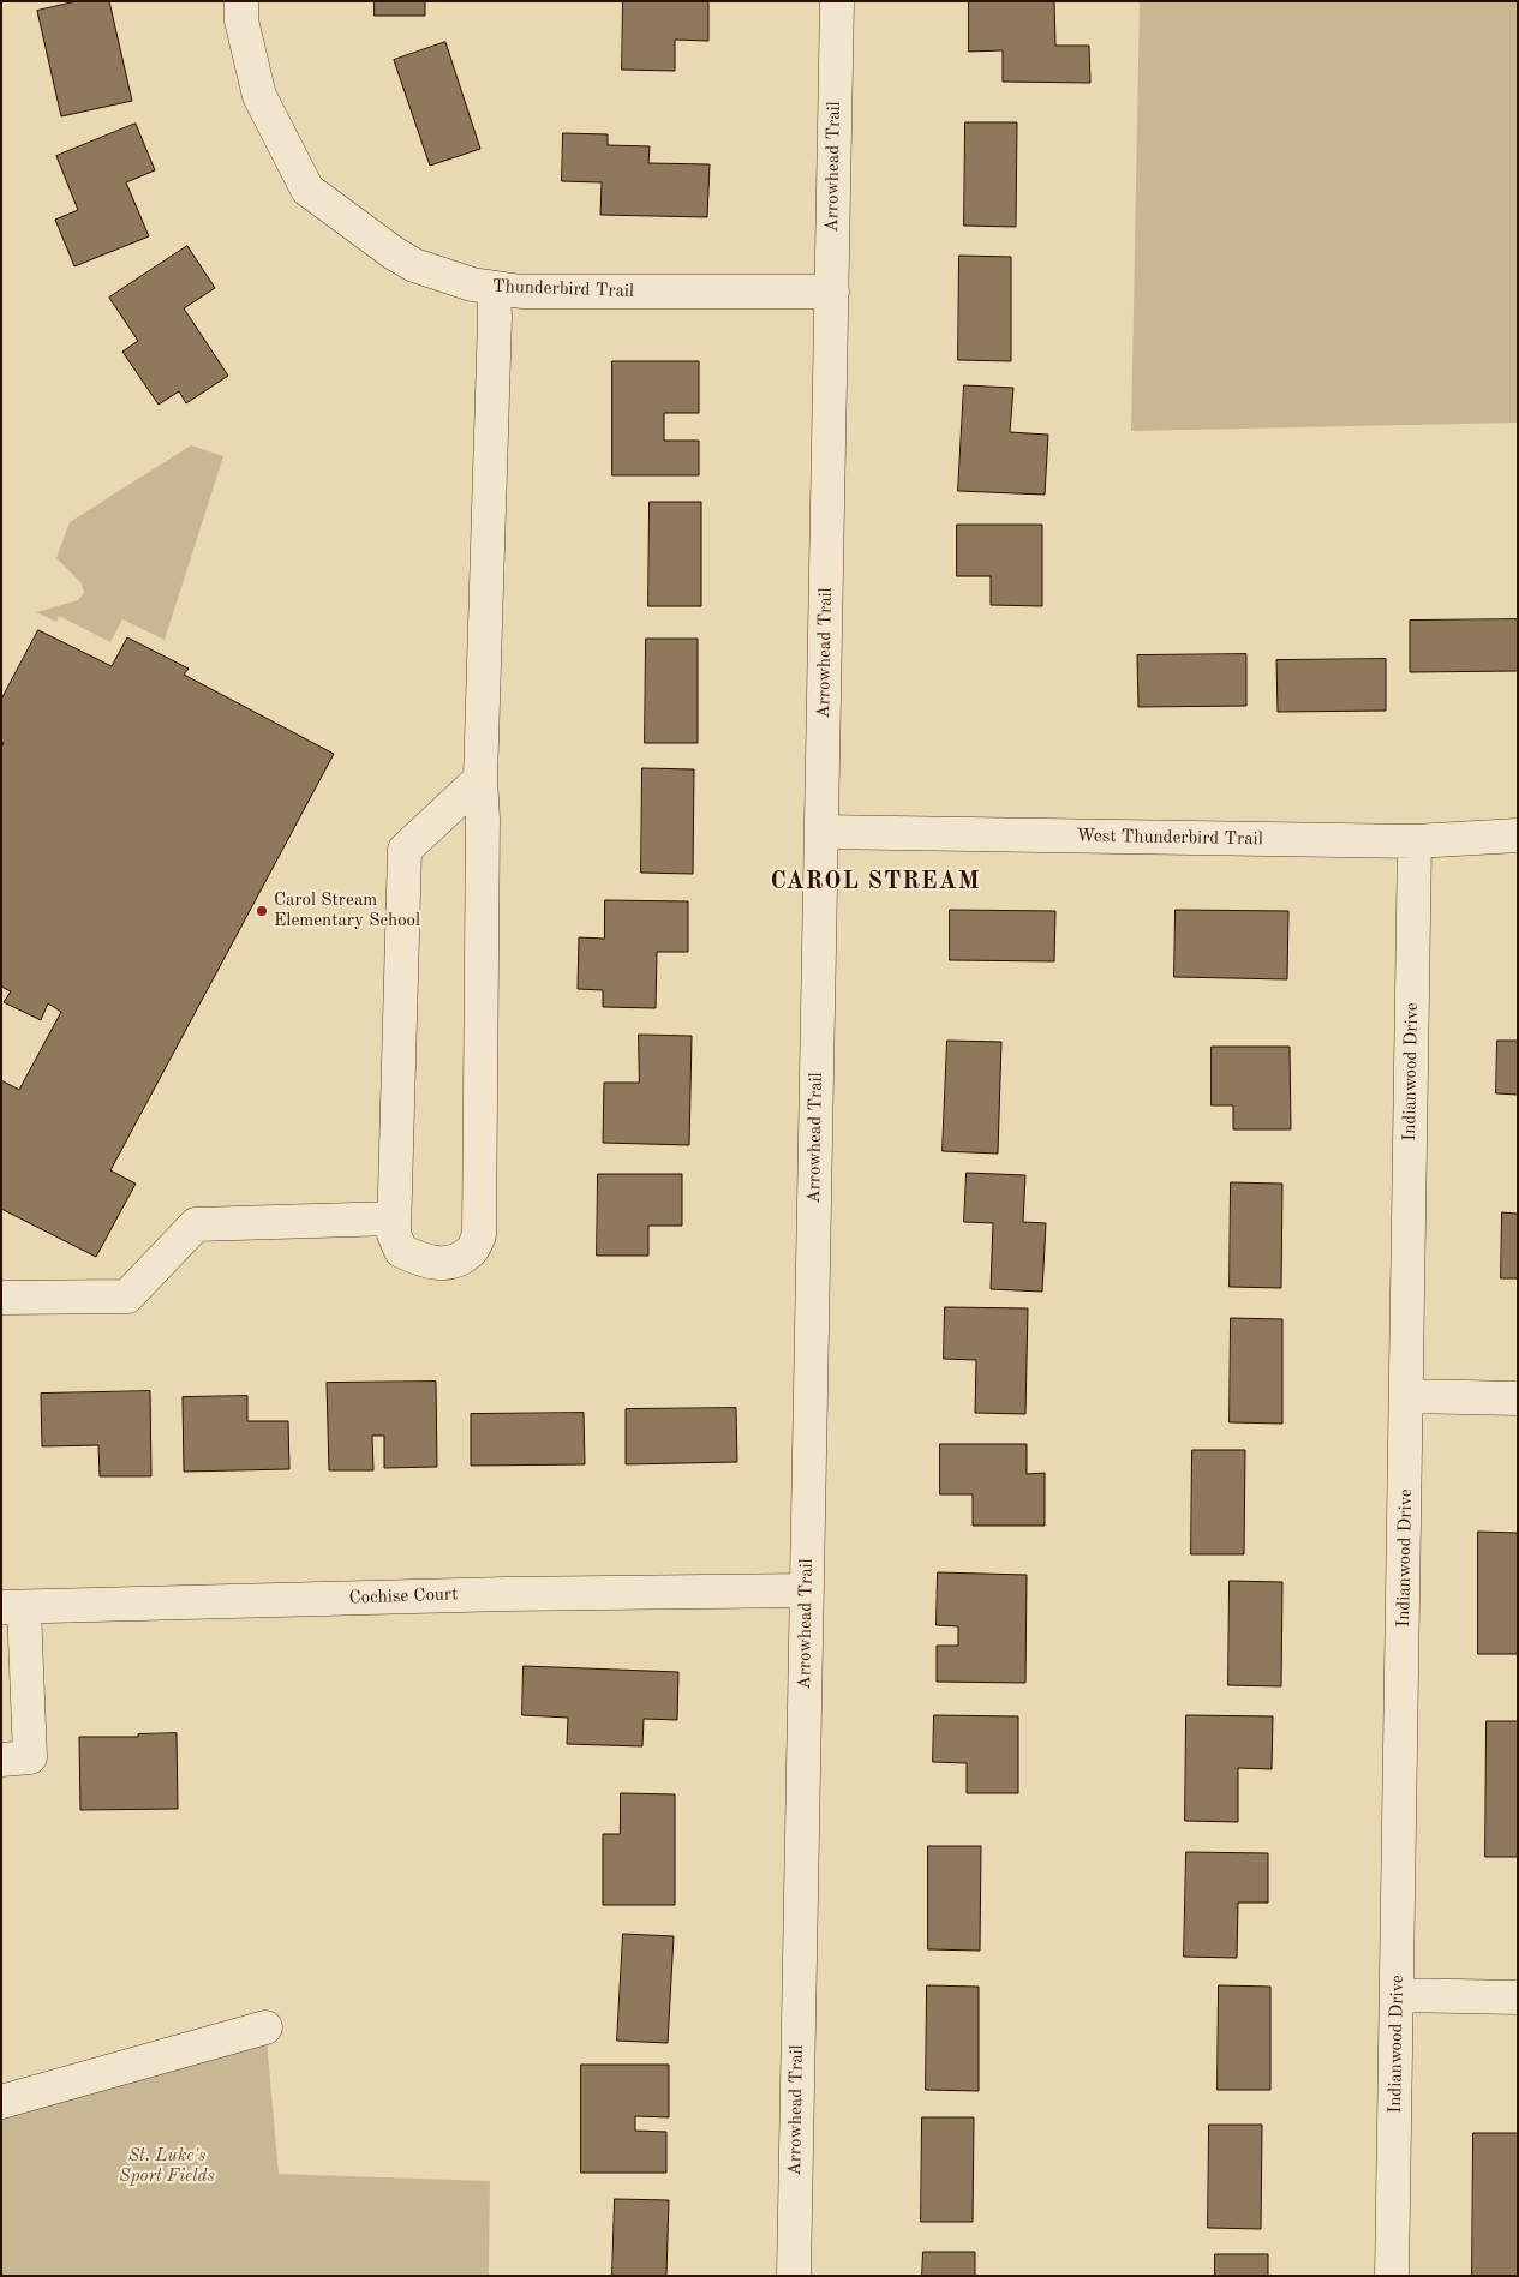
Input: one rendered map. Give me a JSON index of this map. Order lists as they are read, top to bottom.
{
  "streets": {
    "street": [
      "Arrowhead Trail",
      "Thunderbird Trail",
      "West Thunderbird Trail",
      "Indianwood Drive",
      "Cochise Court"
    ]
  },
  "crossings": [
    ["Arrowhead Trail", "Thunderbird Trail"],
    ["Arrowhead Trail", "West Thunderbird Trail"],
    ["Arrowhead Trail", "Cochise Court"],
    ["West Thunderbird Trail", "Indianwood Drive"]
  ],
  "districts": ["CAROL STREAM"],
  "parks": ["St. Luke's Sport Fields"],
  "places": ["Carol Stream Elementary School"]
}
